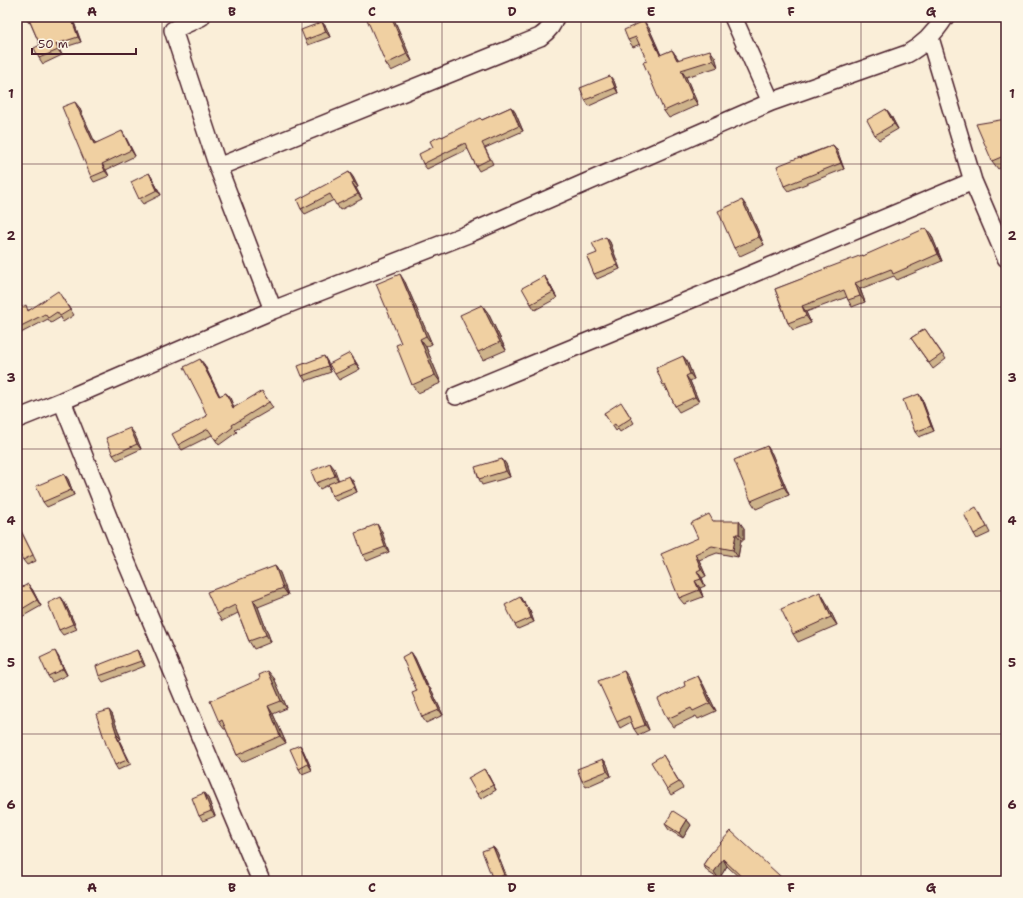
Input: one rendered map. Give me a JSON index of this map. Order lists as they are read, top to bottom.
{
  "scale_bar": "50 m",
  "grid": {
    "columns": [
      "A",
      "B",
      "C",
      "D",
      "E",
      "F",
      "G"
    ],
    "rows": [
      "1",
      "2",
      "3",
      "4",
      "5",
      "6"
    ]
  }
}
